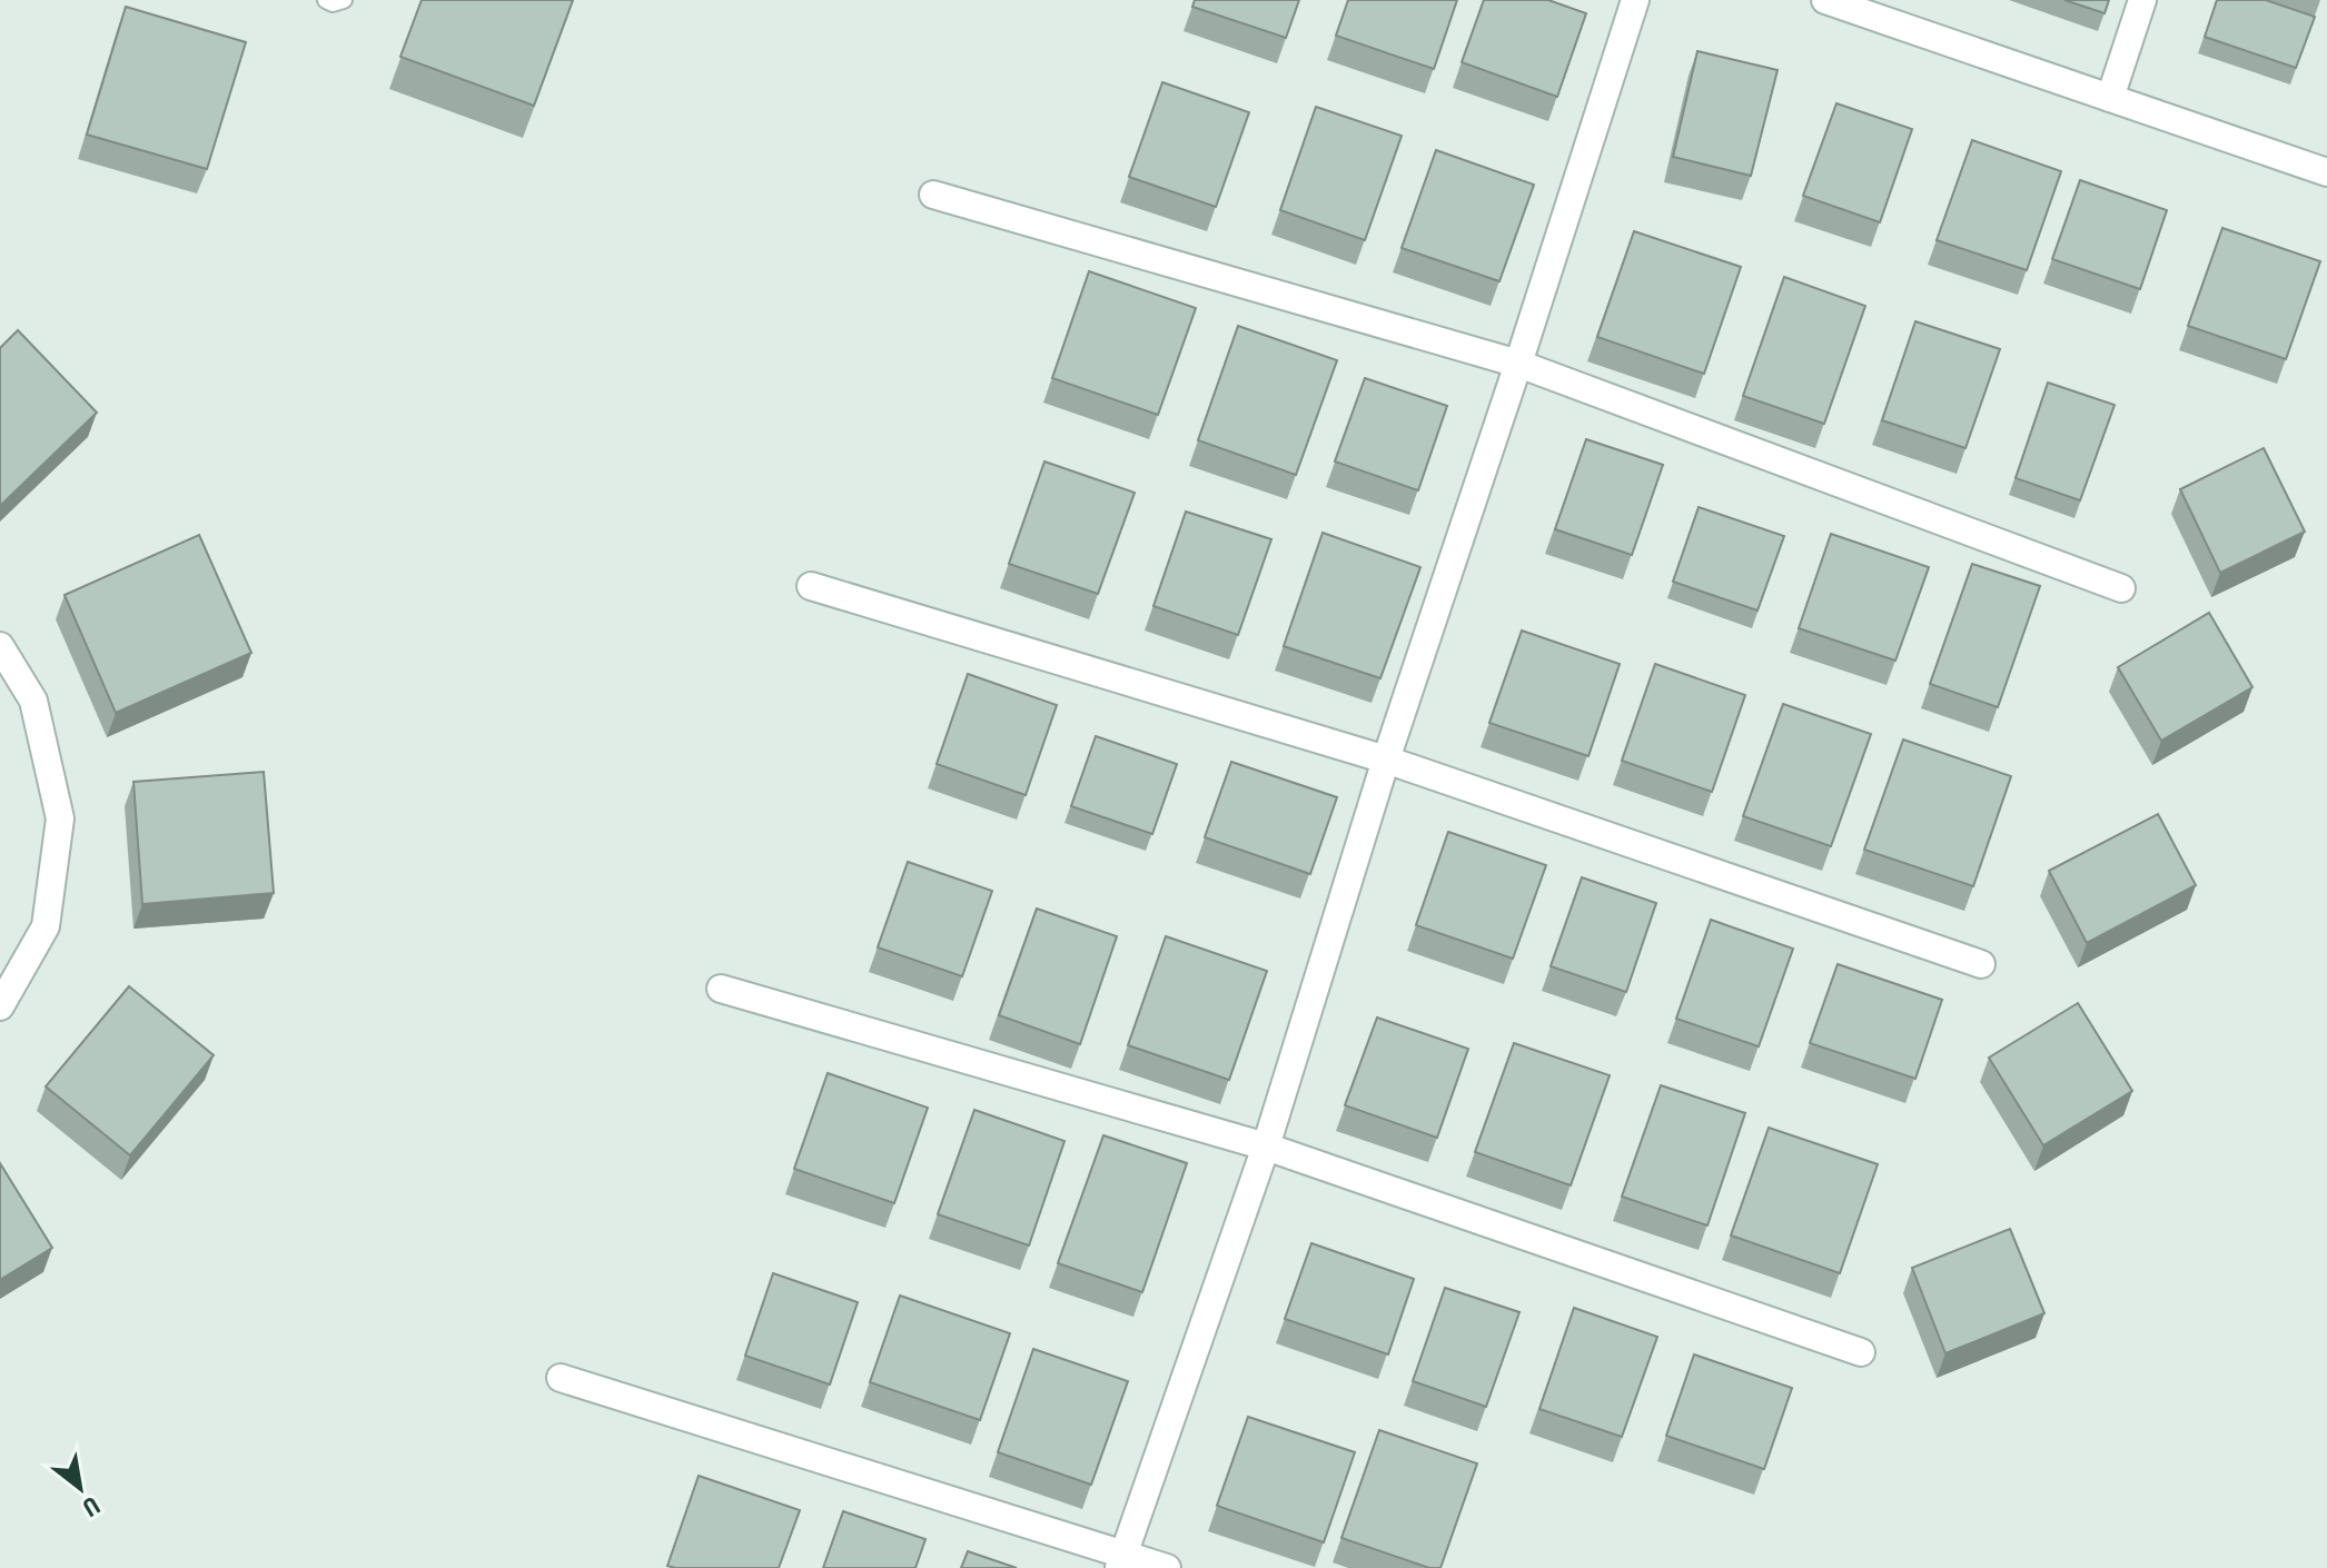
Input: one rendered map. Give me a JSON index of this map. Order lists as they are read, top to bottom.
{
  "north": "bottom right"
}
